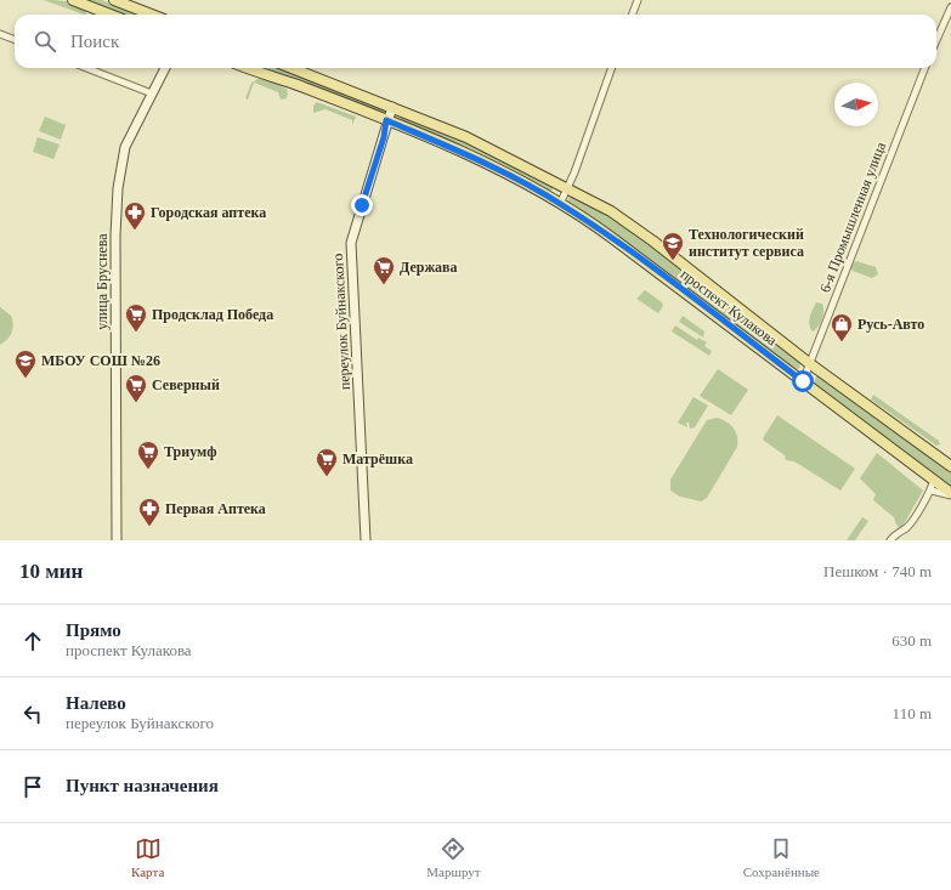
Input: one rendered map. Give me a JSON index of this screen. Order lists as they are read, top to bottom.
{
  "streets": {
    "main road": ["проспект Кулакова"],
    "street": ["6-я Промышленная улица", "улица Бруснева", "переулок Буйнакского"]
  },
  "crossings": [
    ["6-я Промышленная улица", "проспект Кулакова"],
    ["проспект Кулакова", "переулок Буйнакского"]
  ],
  "places": {
    "pharmacy": ["Городская аптека", "Первая Аптека"],
    "school or university": ["Технологический институт сервиса", "МБОУ СОШ №26"],
    "supermarket": [
      "Держава",
      "Продсклад Победа",
      "Северный",
      "Триумф",
      "Матрёшка"
    ],
    "shop": ["Русь-Авто"]
  },
  "north": "right",
  "page": {
    "search": "Поиск",
    "heading": ["10 мин", "Пешком · 740 m"],
    "list": [
      ["Прямо", "проспект Кулакова", "630 m"],
      ["Налево", "переулок Буйнакского", "110 m"],
      "Пункт назначения"
    ],
    "nav": ["Карта", "Маршрут", "Сохранённые"]
  }
}
